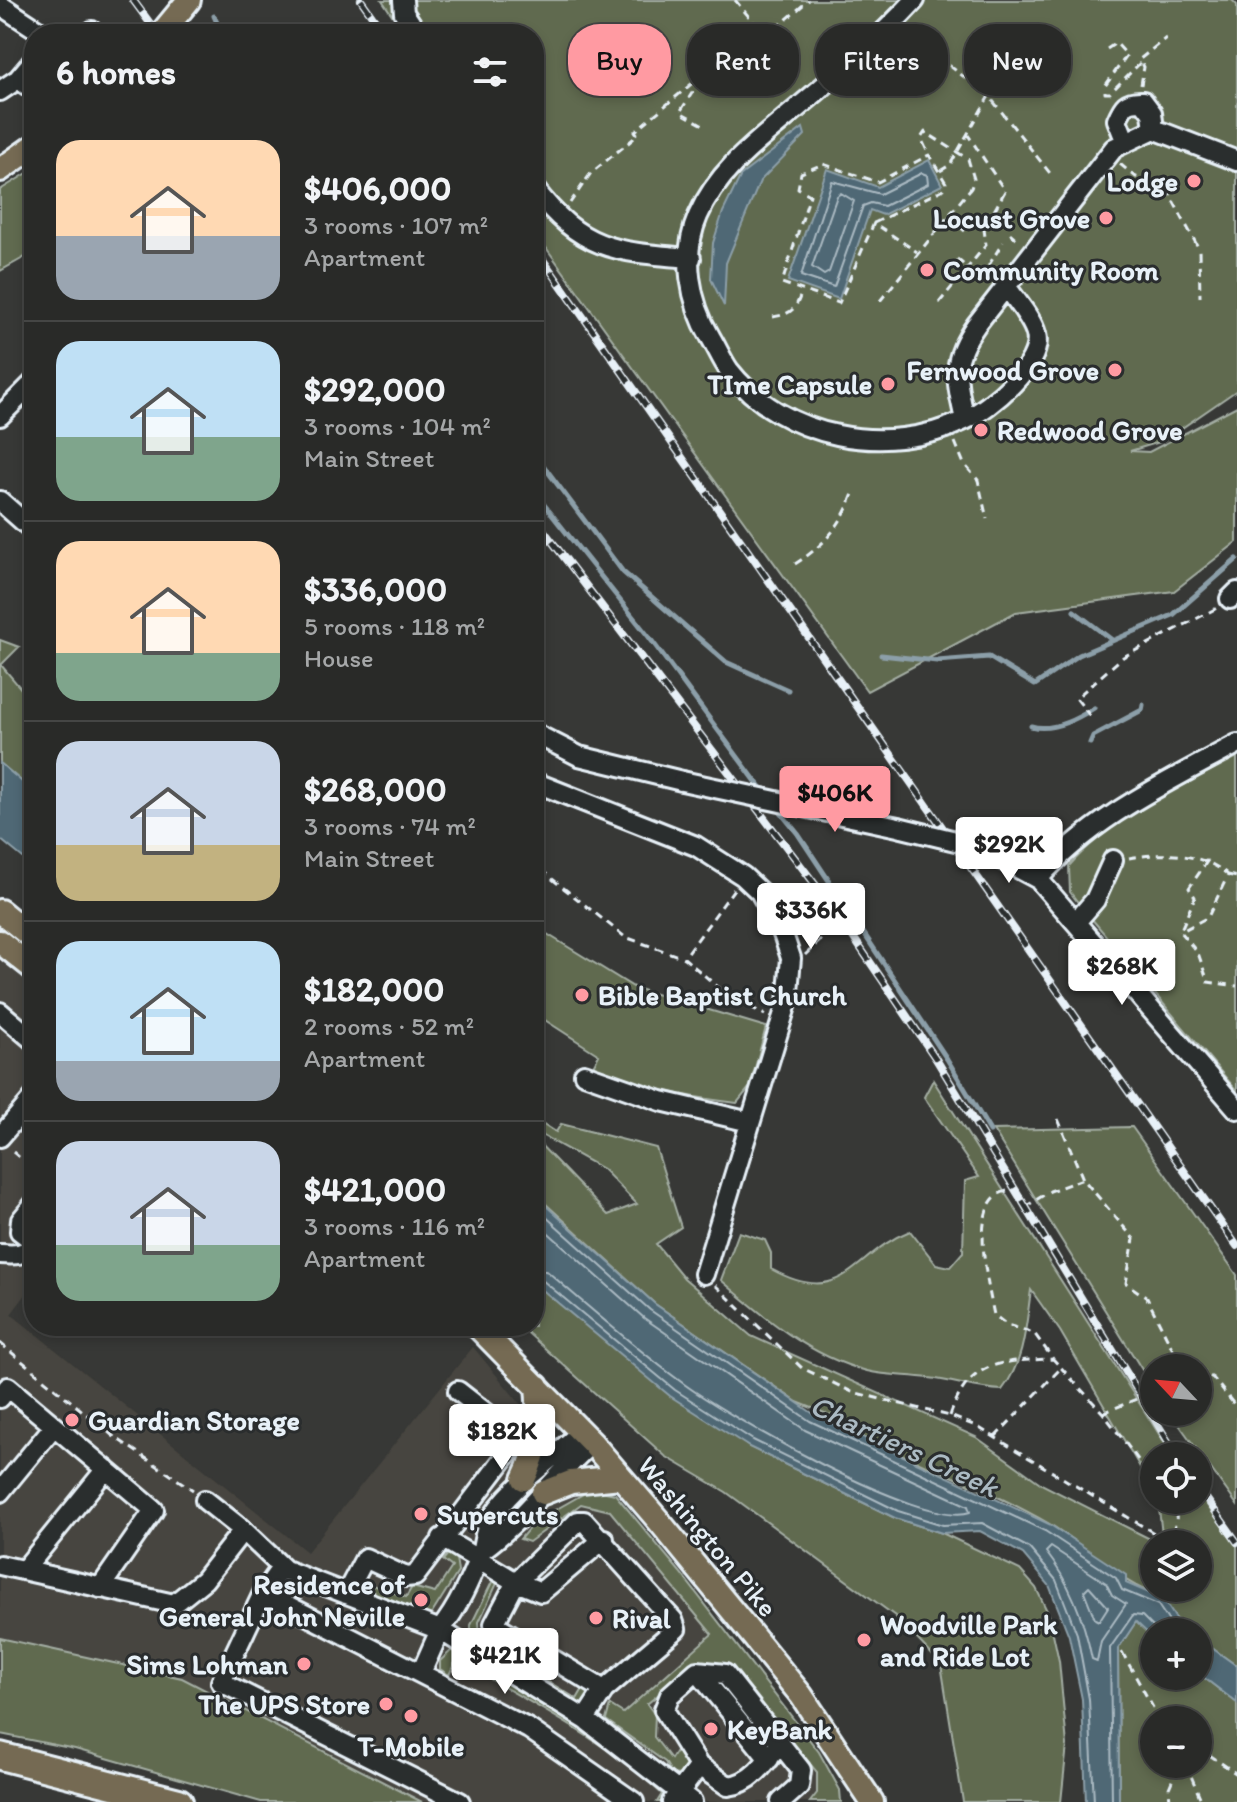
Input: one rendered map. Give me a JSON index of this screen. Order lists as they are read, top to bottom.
{
  "streets": {
    "main road": ["Washington Pike"]
  },
  "water": ["Chartiers Creek"],
  "places": [
    "Lodge",
    "Locust Grove",
    "Community Room",
    "Fernwood Grove",
    "TIme Capsule",
    "Redwood Grove",
    "Bible Baptist Church",
    "Guardian Storage",
    "Supercuts",
    "Residence of General John Neville",
    "Rival",
    "Woodville Park and Ride Lot",
    "Sims Lohman",
    "The UPS Store",
    "T-Mobile",
    "KeyBank"
  ],
  "north": "top left",
  "page": {
    "chip": [
      "Buy",
      "Rent",
      "Filters",
      "New"
    ],
    "heading": "6 homes",
    "list": [
      {
        "name": "$406,000",
        "note": "3 rooms · 107 m² · Apartment"
      },
      {
        "name": "$292,000",
        "note": "3 rooms · 104 m² · Main Street"
      },
      {
        "name": "$336,000",
        "note": "5 rooms · 118 m² · House"
      },
      {
        "name": "$268,000",
        "note": "3 rooms · 74 m² · Main Street"
      },
      {
        "name": "$182,000",
        "note": "2 rooms · 52 m² · Apartment"
      },
      {
        "name": "$421,000",
        "note": "3 rooms · 116 m² · Apartment"
      }
    ],
    "price": [
      "$406K",
      "$292K",
      "$336K",
      "$268K",
      "$182K",
      "$421K"
    ],
    "map_buttons": ["+", "−"]
  }
}
